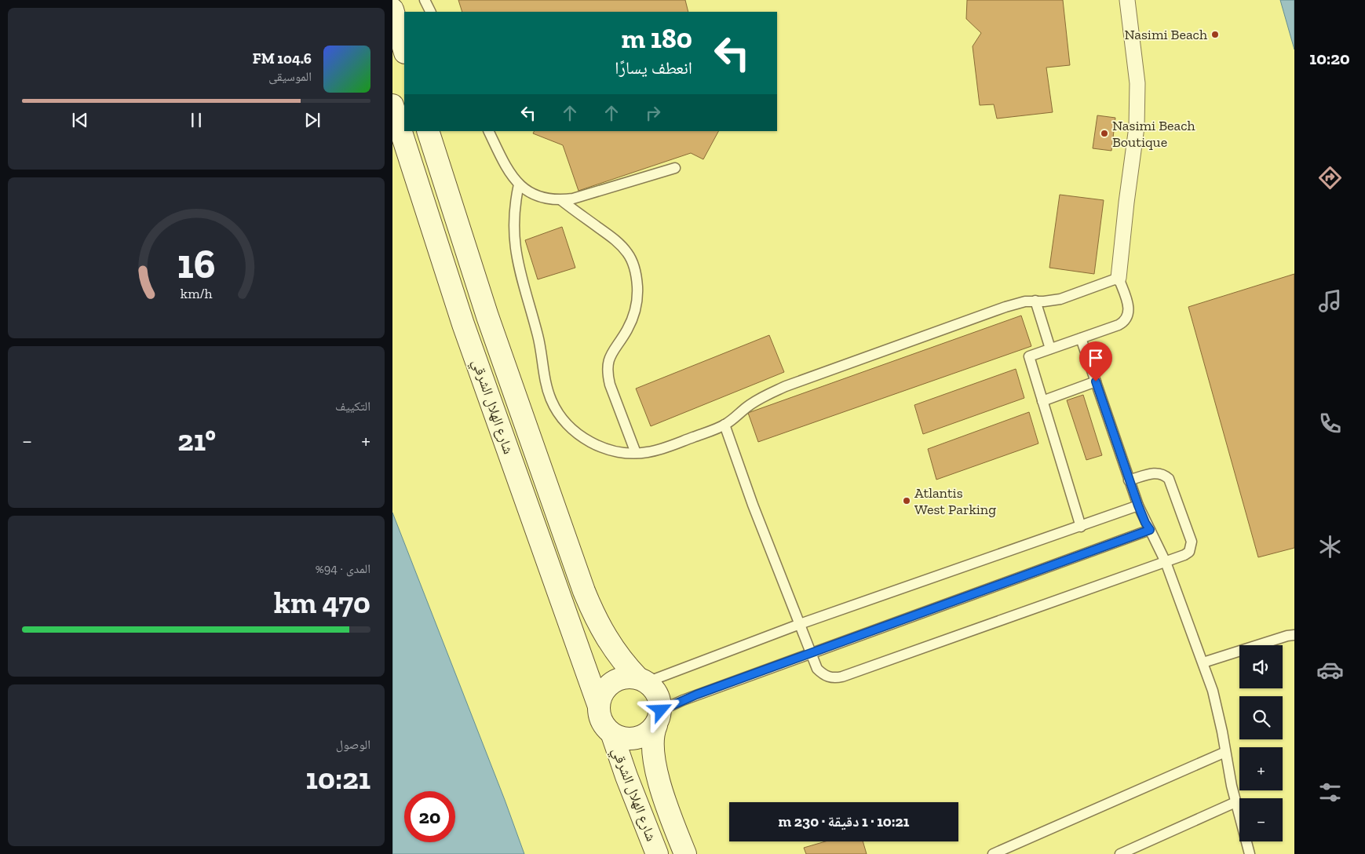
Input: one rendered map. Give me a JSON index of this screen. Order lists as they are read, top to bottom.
{
  "streets": {
    "main road": ["شارع الهلال الشرقي"]
  },
  "places": ["Nasimi Beach", "Nasimi Beach Boutique", "Atlantis West Parking"],
  "page": {
    "tabs": "10:20",
    "turn": ["180 m", "انعطف يسارًا"],
    "song": ["104.6 FM", "الموسيقى"],
    "tile": [
      "التكييف",
      ["المدى · 94%", "470 km"],
      ["الوصول", "10:21"]
    ],
    "heat": ["−", "21°", "+"],
    "map_buttons": ["+", "−"],
    "limit": "20",
    "trip": "10:21 · 1 دقيقة · 230 m",
    "gauge": ["16", "km/h"]
  }
}
